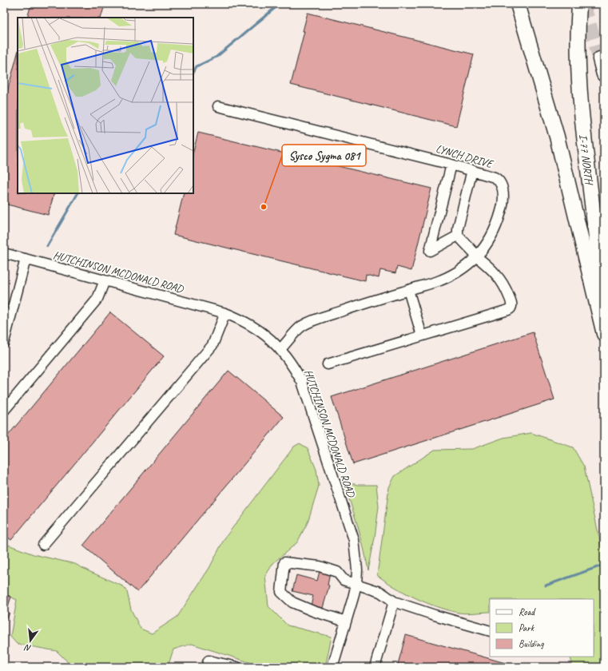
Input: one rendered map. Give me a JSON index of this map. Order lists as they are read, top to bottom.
{
  "streets": {
    "highway": ["I-77 NORTH"],
    "street": ["LYNCH DRIVE", "HUTCHINSON MCDONALD ROAD"]
  },
  "crossings": [
    ["LYNCH DRIVE", "HUTCHINSON MCDONALD ROAD"]
  ],
  "places": ["Sysco Sygma 081"],
  "legend": ["Road", "Park", "Building"],
  "north": "bottom"
}
